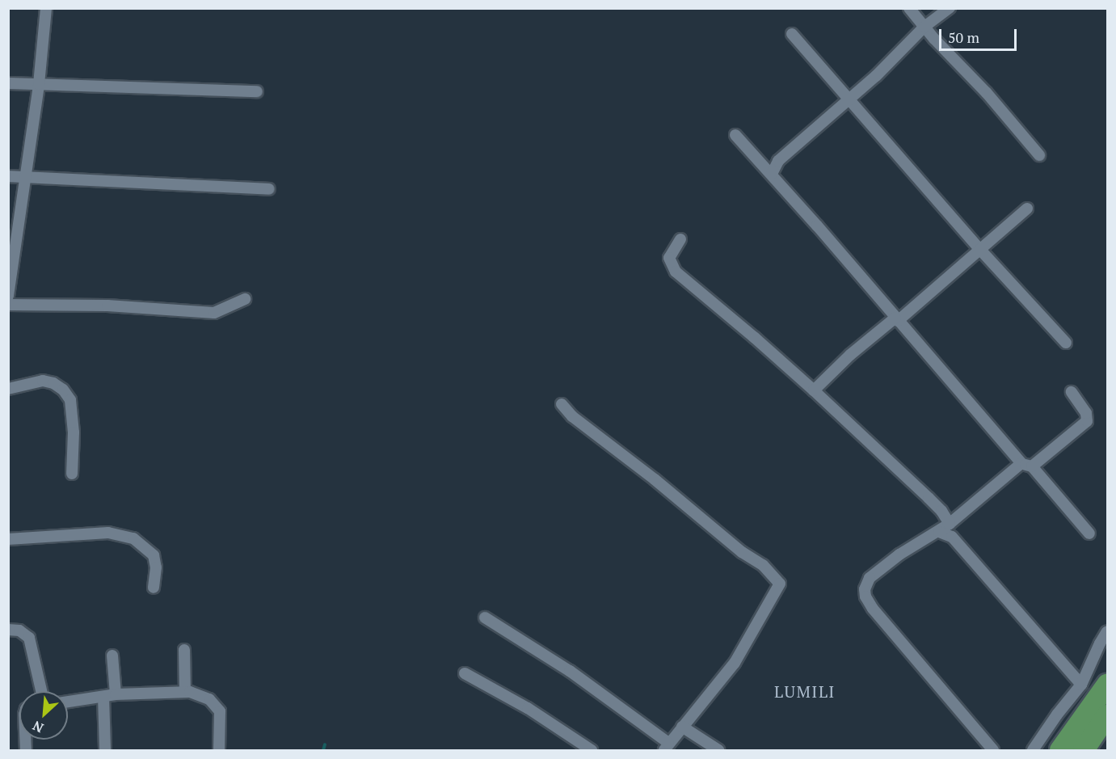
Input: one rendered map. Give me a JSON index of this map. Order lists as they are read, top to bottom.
{
  "districts": ["LUMILI"],
  "scale_bar": "50 m",
  "north": "bottom left"
}
